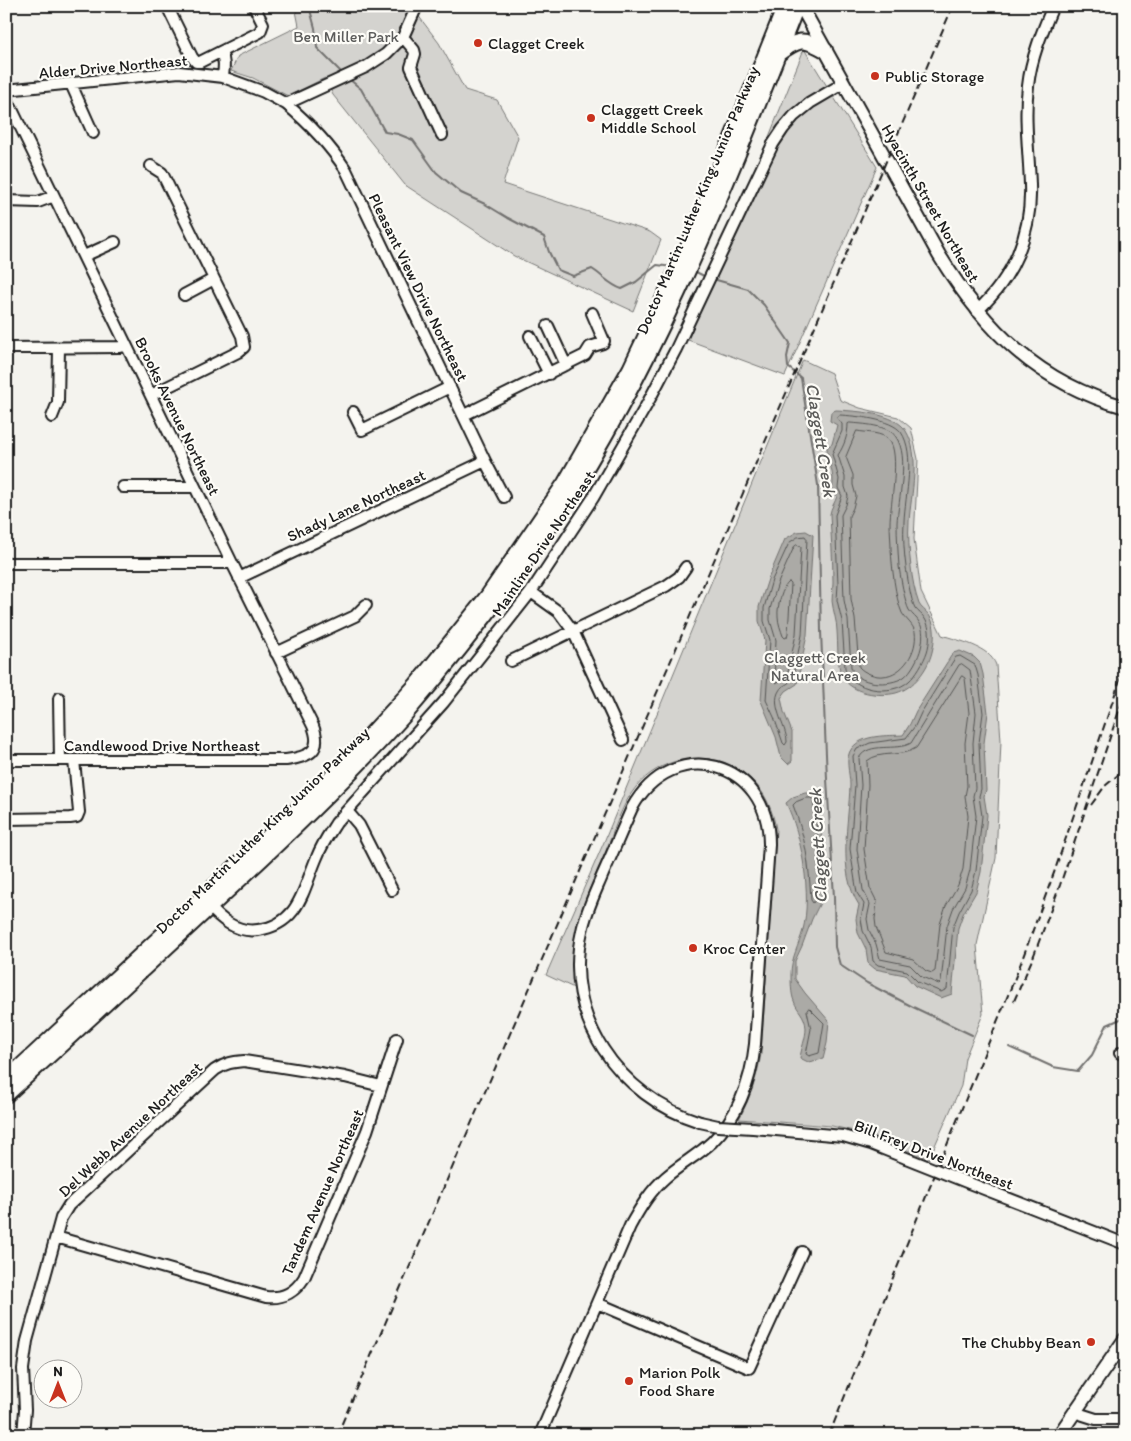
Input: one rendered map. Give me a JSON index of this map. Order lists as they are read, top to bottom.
{
  "streets": {
    "highway": ["Doctor Martin Luther King Junior Parkway"],
    "main road": ["Hyacinth Street Northeast"],
    "street": [
      "Alder Drive Northeast",
      "Pleasant View Drive Northeast",
      "Brooks Avenue Northeast",
      "Shady Lane Northeast",
      "Mainline Drive Northeast",
      "Candlewood Drive Northeast",
      "Del Webb Avenue Northeast",
      "Bill Frey Drive Northeast",
      "Tandem Avenue Northeast"
    ]
  },
  "crossings": [
    ["Alder Drive Northeast", "Pleasant View Drive Northeast"],
    ["Doctor Martin Luther King Junior Parkway", "Mainline Drive Northeast"],
    ["Hyacinth Street Northeast", "Mainline Drive Northeast"],
    ["Pleasant View Drive Northeast", "Shady Lane Northeast"],
    ["Brooks Avenue Northeast", "Shady Lane Northeast"],
    ["Brooks Avenue Northeast", "Candlewood Drive Northeast"],
    ["Del Webb Avenue Northeast", "Tandem Avenue Northeast"]
  ],
  "water": ["Claggett Creek"],
  "parks": ["Ben Miller Park", "Claggett Creek Natural Area"],
  "places": [
    "Clagget Creek",
    "Public Storage",
    "Claggett Creek Middle School",
    "Kroc Center",
    "The Chubby Bean",
    "Marion Polk Food Share"
  ],
  "north": "top"
}
